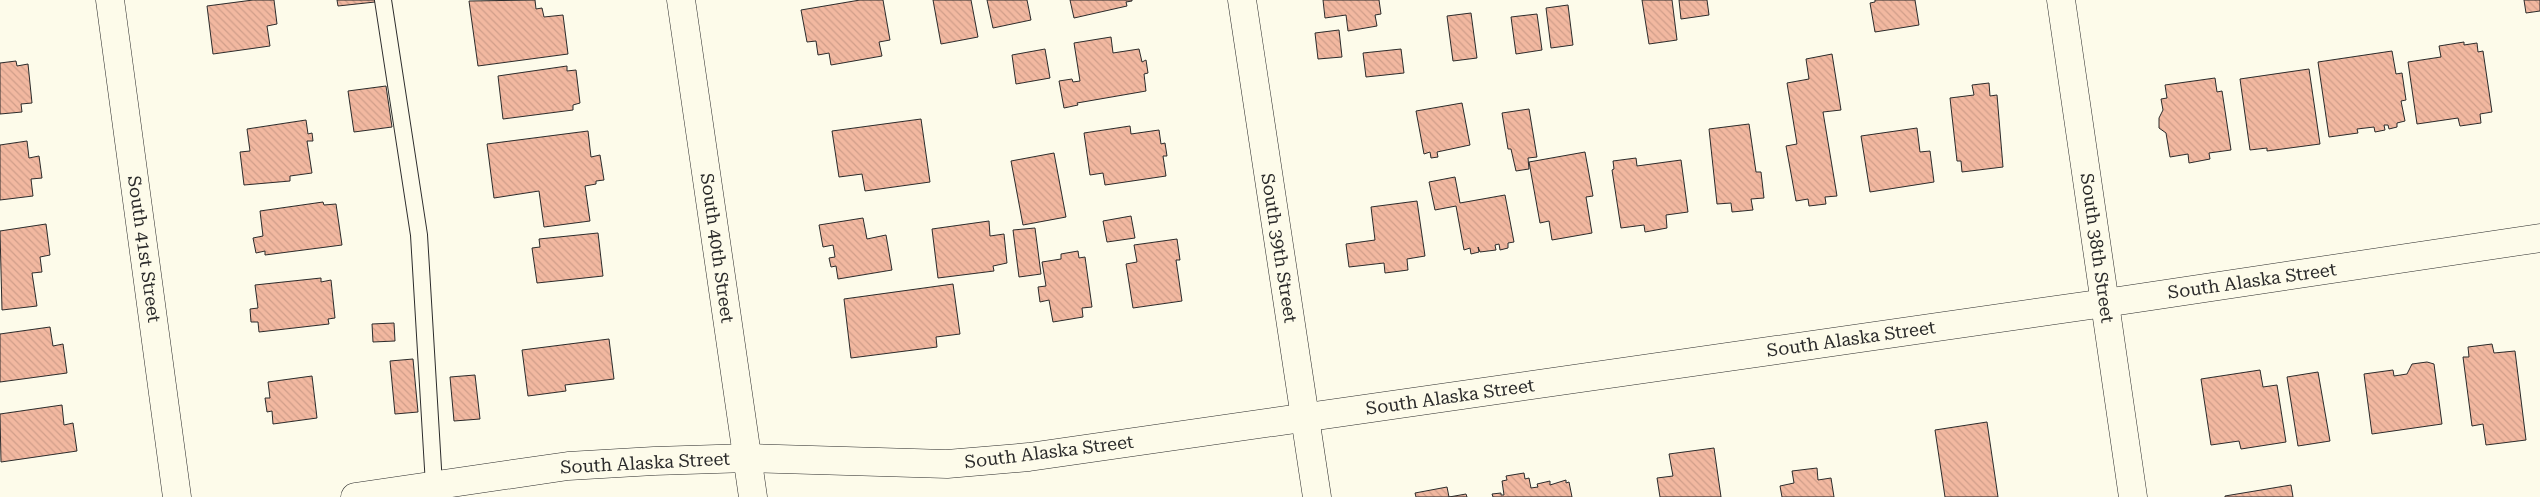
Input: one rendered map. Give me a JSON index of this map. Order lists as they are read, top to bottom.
{
  "streets": {
    "street": [
      "South 40th Street",
      "South 39th Street",
      "South 38th Street",
      "South 41st Street",
      "South Alaska Street"
    ]
  },
  "crossings": [
    ["South 40th Street", "South Alaska Street"],
    ["South 39th Street", "South Alaska Street"],
    ["South 38th Street", "South Alaska Street"]
  ]
}
